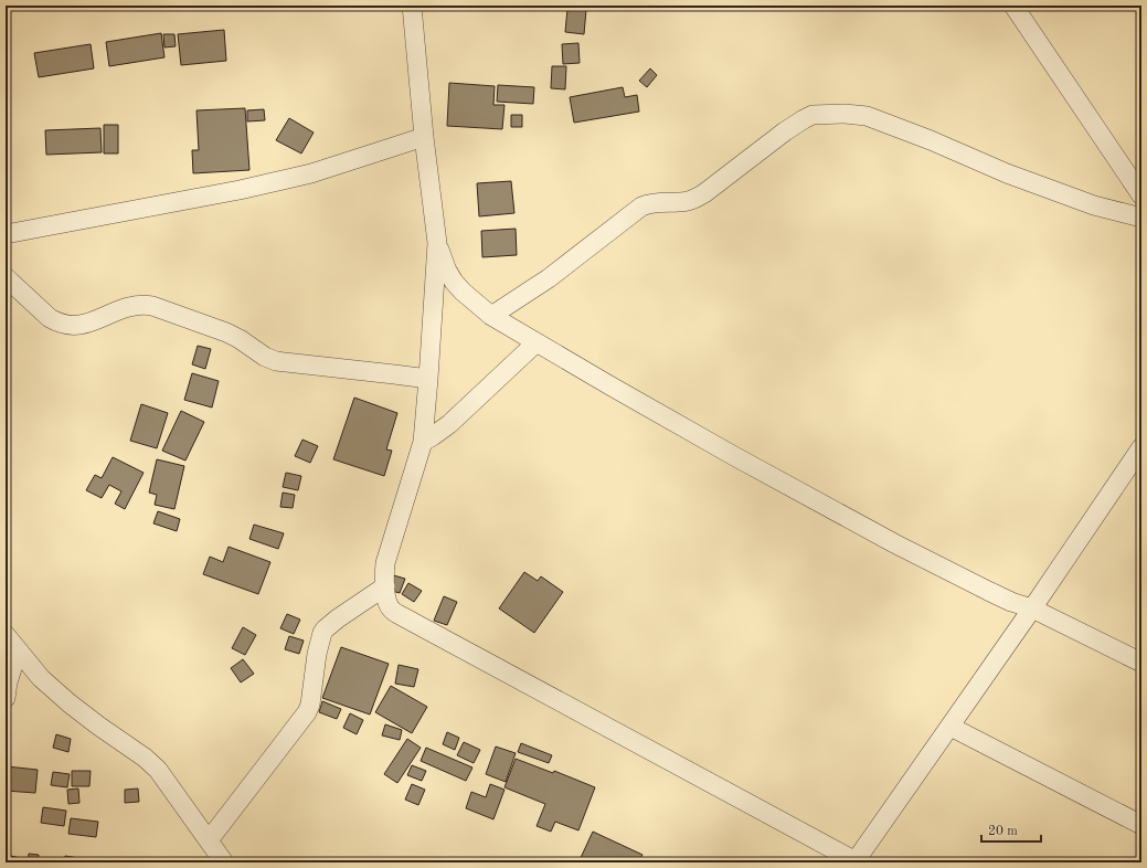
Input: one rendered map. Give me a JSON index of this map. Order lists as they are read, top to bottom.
{
  "scale_bar": "20 m"
}
